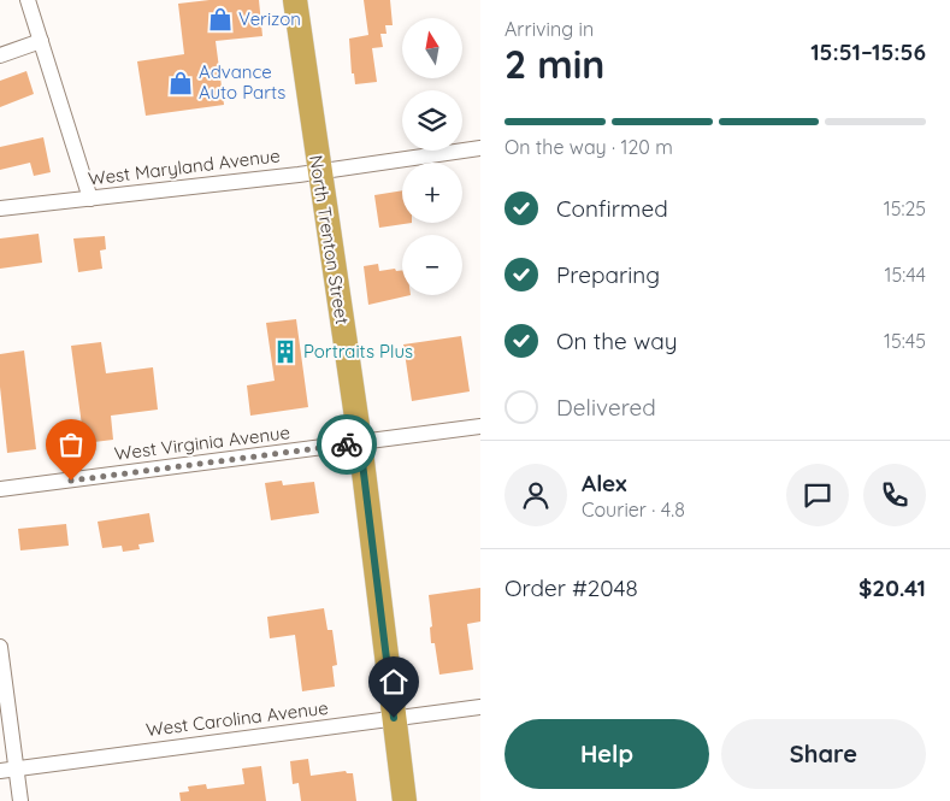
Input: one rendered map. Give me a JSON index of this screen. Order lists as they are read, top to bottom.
{
  "streets": {
    "highway": ["North Trenton Street"],
    "street": ["West Maryland Avenue", "West Virginia Avenue", "West Carolina Avenue"]
  },
  "crossings": [
    ["West Maryland Avenue", "North Trenton Street"],
    ["North Trenton Street", "West Virginia Avenue"],
    ["North Trenton Street", "West Carolina Avenue"]
  ],
  "places": {
    "shop": ["Verizon", "Advance Auto Parts"],
    "building": ["Portraits Plus"]
  },
  "north": "top",
  "page": {
    "heading": ["2 min", "Arriving in", "15:51–15:56"],
    "panel": [
      "Alex",
      "Courier · 4.8",
      "Order #2048",
      "$20.41"
    ],
    "map_buttons": ["+", "−"],
    "bar": "On the way · 120 m",
    "list": [
      ["Confirmed", "15:25"],
      ["Preparing", "15:44"],
      ["On the way", "15:45"],
      "Delivered"
    ],
    "buttons": ["Help", "Share"]
  }
}
